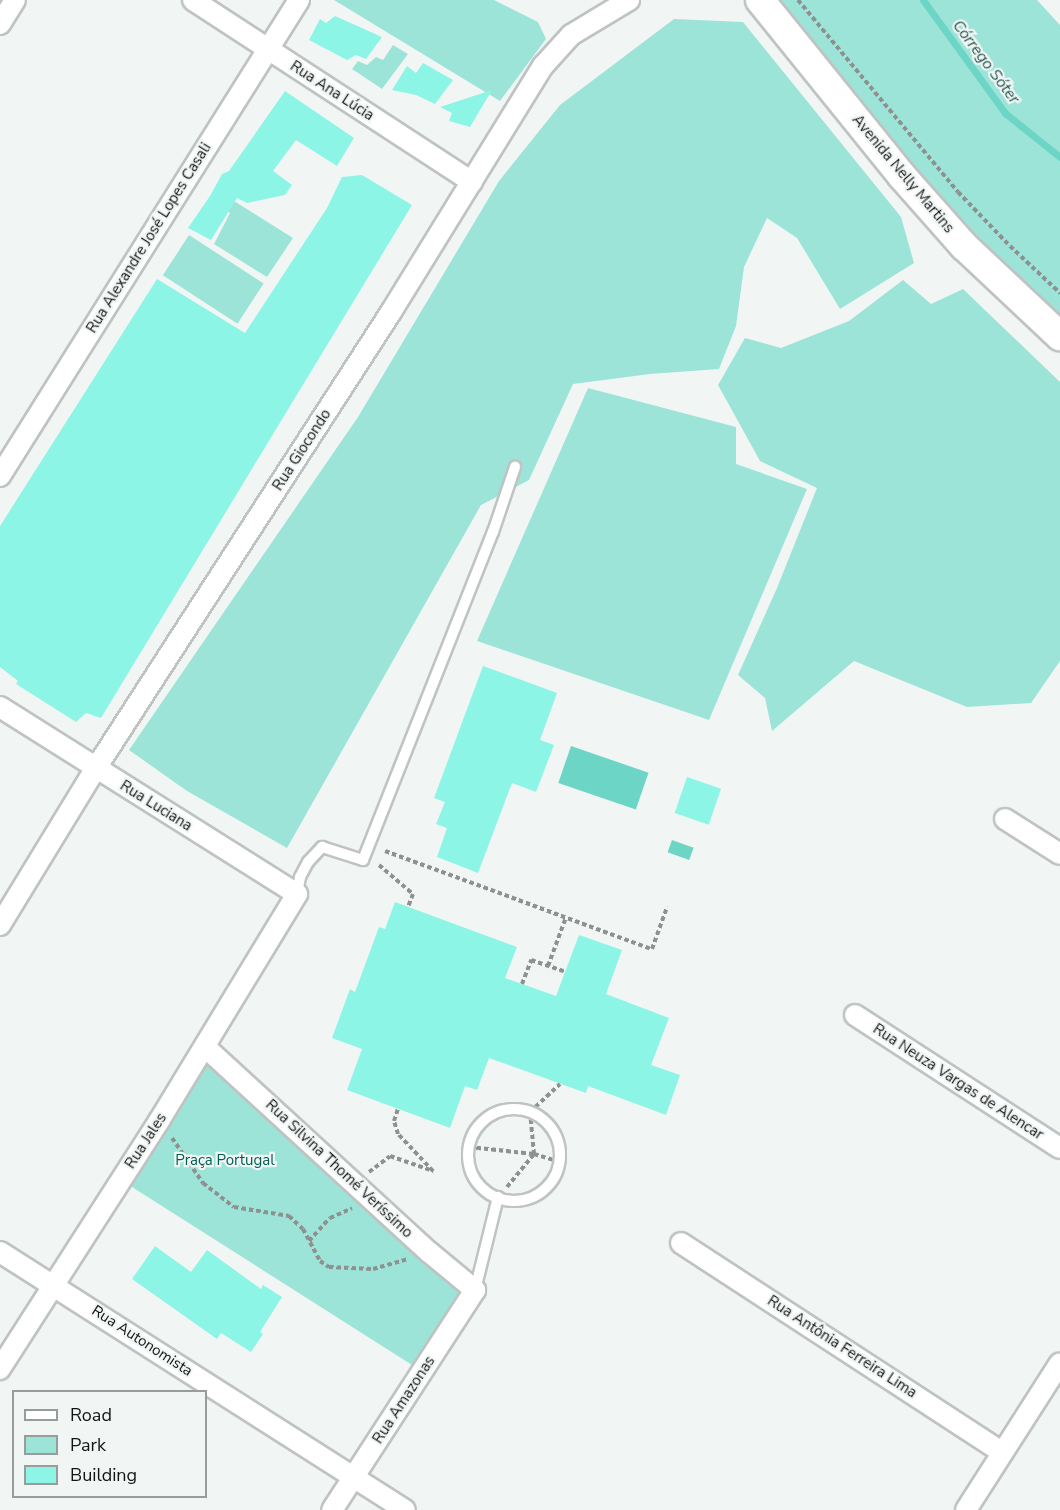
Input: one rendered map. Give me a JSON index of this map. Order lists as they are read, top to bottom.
{
  "streets": {
    "main road": ["Avenida Nelly Martins"],
    "street": [
      "Rua Ana Lúcia",
      "Rua Alexandre José Lopes Casali",
      "Rua Giocondo",
      "Rua Luciana",
      "Rua Neuza Vargas de Alencar",
      "Rua Jales",
      "Rua Silvina Thomé Veríssimo",
      "Rua Autonomista",
      "Rua Antônia Ferreira Lima",
      "Rua Amazonas"
    ]
  },
  "crossings": [
    ["Rua Ana Lúcia", "Rua Alexandre José Lopes Casali"],
    ["Rua Ana Lúcia", "Rua Giocondo"],
    ["Rua Giocondo", "Rua Luciana"],
    ["Rua Luciana", "Rua Jales"],
    ["Rua Jales", "Rua Silvina Thomé Veríssimo"],
    ["Rua Jales", "Rua Autonomista"],
    ["Rua Silvina Thomé Veríssimo", "Rua Amazonas"],
    ["Rua Autonomista", "Rua Amazonas"]
  ],
  "water": ["Córrego Sóter"],
  "parks": ["Praça Portugal"],
  "legend": ["Road", "Park", "Building"]
}
